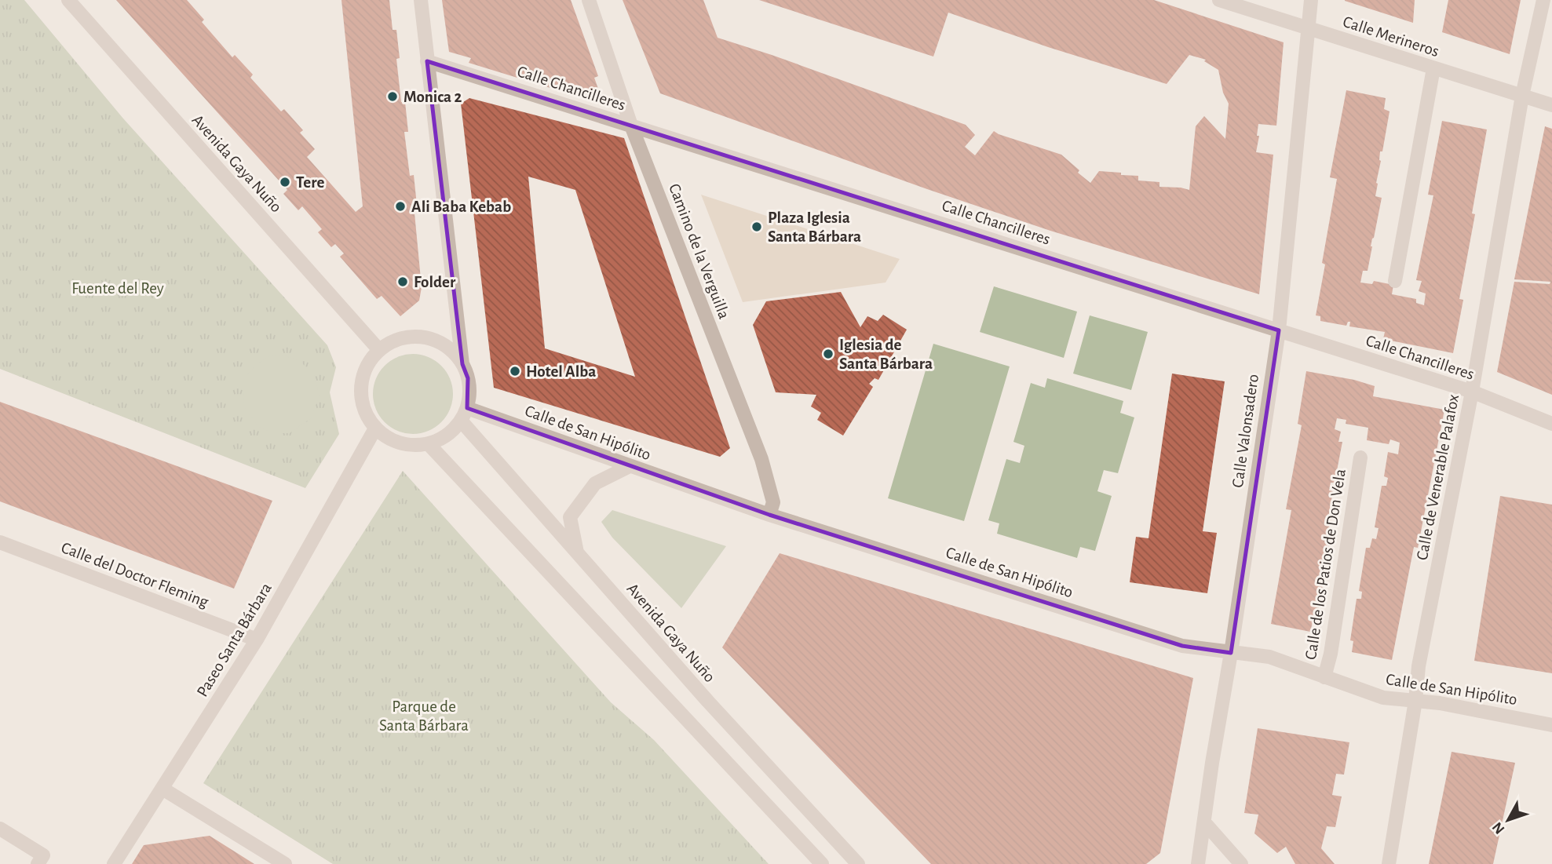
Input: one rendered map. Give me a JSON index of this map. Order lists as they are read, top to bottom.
{
  "streets": {
    "street": [
      "Calle Merineros",
      "Calle Chancilleres",
      "Avenida Gaya Nuño",
      "Camino de la Verguilla",
      "Calle Valonsadero",
      "Calle de San Hipólito",
      "Calle de Venerable Palafox",
      "Calle de los Patios de Don Vela",
      "Calle del Doctor Fleming",
      "Paseo Santa Bárbara"
    ]
  },
  "crossings": [
    ["Calle Merineros", "Calle Valonsadero"],
    ["Calle Merineros", "Calle de Venerable Palafox"],
    ["Calle Chancilleres", "Camino de la Verguilla"],
    ["Calle Chancilleres", "Calle Valonsadero"],
    ["Calle Chancilleres", "Calle de Venerable Palafox"],
    ["Avenida Gaya Nuño", "Calle de San Hipólito"],
    ["Avenida Gaya Nuño", "Paseo Santa Bárbara"],
    ["Camino de la Verguilla", "Calle de San Hipólito"],
    ["Calle Valonsadero", "Calle de San Hipólito"],
    ["Calle de San Hipólito", "Calle de Venerable Palafox"],
    ["Calle de San Hipólito", "Calle de los Patios de Don Vela"],
    ["Calle de San Hipólito", "Paseo Santa Bárbara"],
    ["Calle del Doctor Fleming", "Paseo Santa Bárbara"]
  ],
  "parks": ["Fuente del Rey", "Parque de Santa Bárbara"],
  "places": [
    "Monica 2",
    "Tere",
    "Ali Baba Kebab",
    "Plaza Iglesia Santa Bárbara",
    "Folder",
    "Iglesia de Santa Bárbara",
    "Hotel Alba"
  ],
  "north": "bottom left"
}
